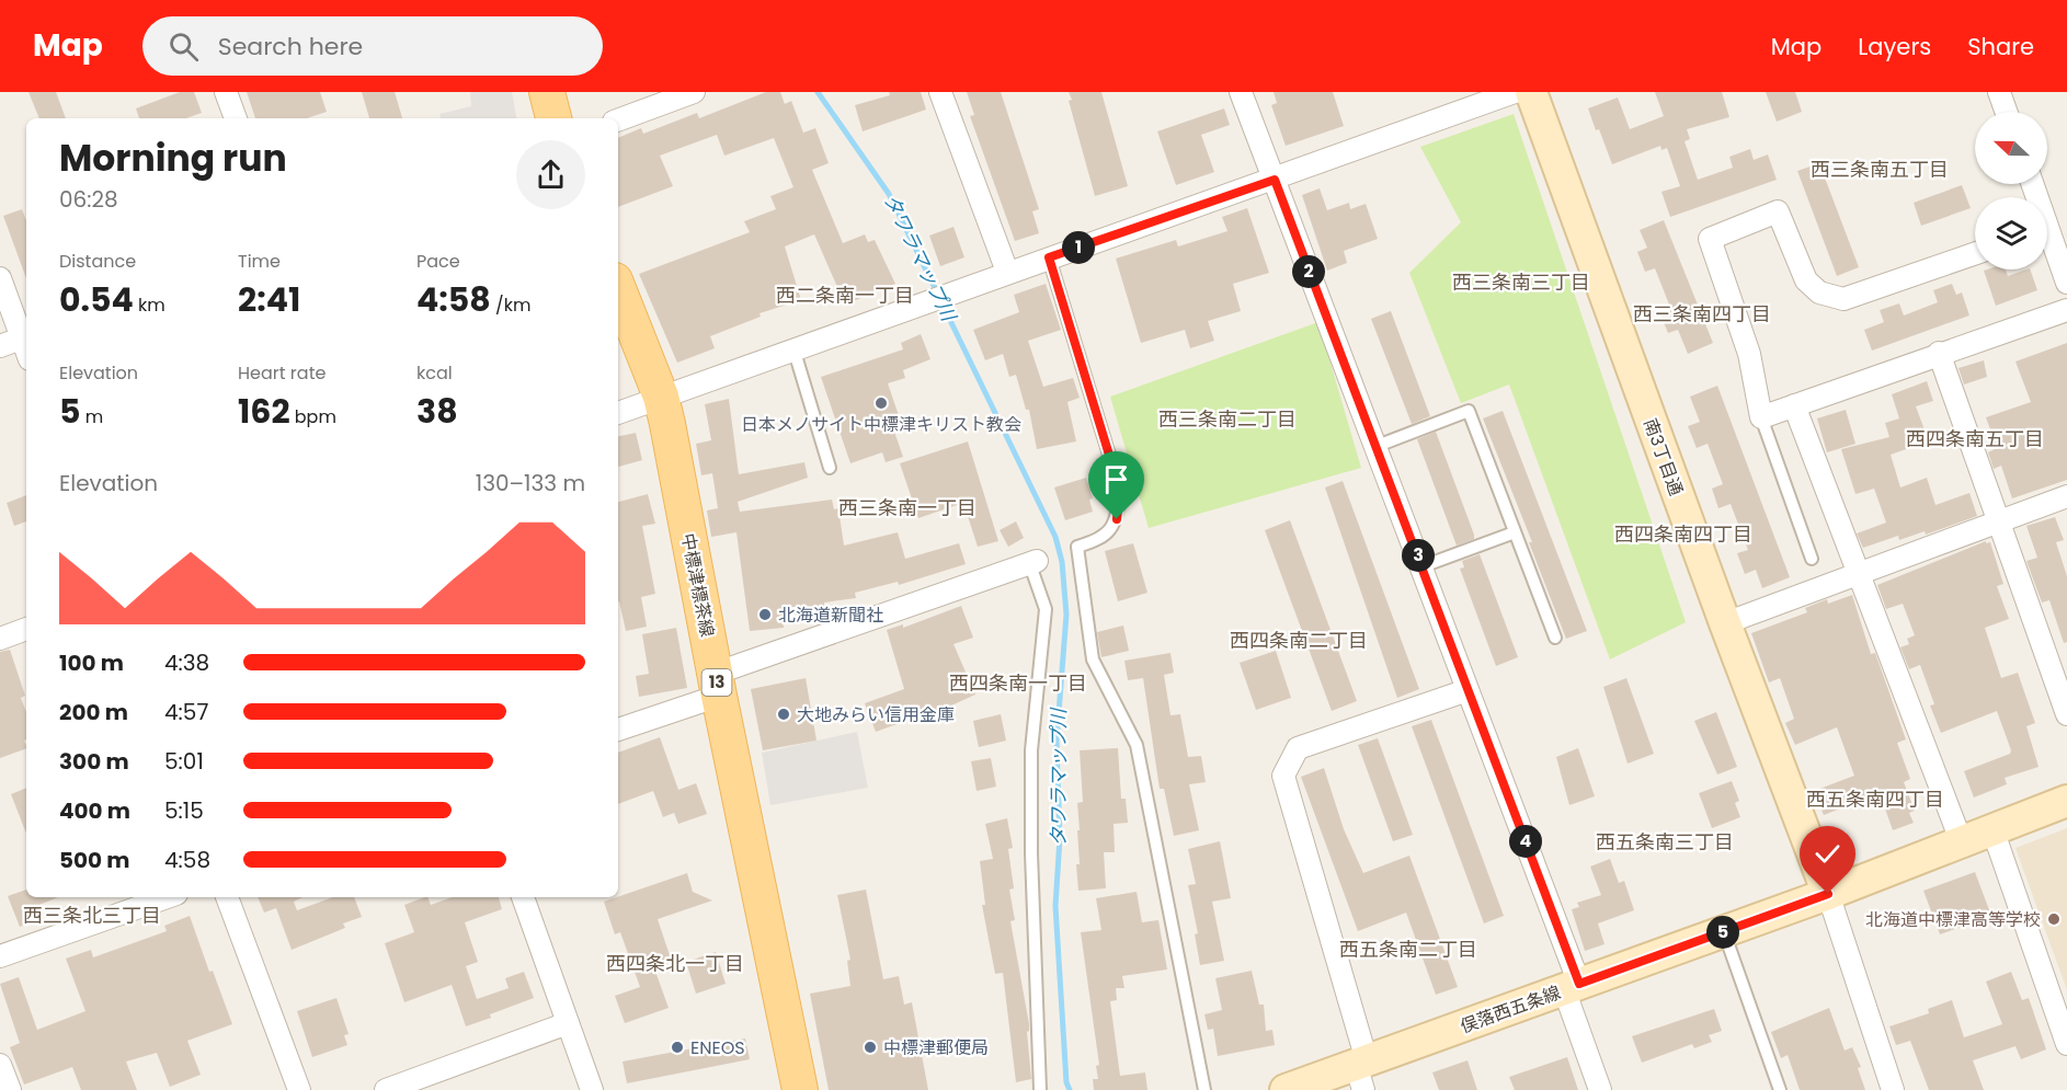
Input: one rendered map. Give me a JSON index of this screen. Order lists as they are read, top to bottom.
{
  "streets": {
    "main road": ["中標津標茶線", "13"],
    "street": ["南3丁目通", "俣落西五条線"]
  },
  "crossings": [
    ["南3丁目通", "俣落西五条線"]
  ],
  "districts": [
    "西三条南五丁目",
    "西三条南三丁目",
    "西二条南一丁目",
    "西三条南四丁目",
    "西三条南二丁目",
    "西四条南五丁目",
    "西三条南一丁目",
    "西四条南四丁目",
    "西四条南二丁目",
    "西四条南一丁目",
    "西五条南四丁目",
    "西五条南三丁目",
    "西三条北三丁目",
    "西五条南二丁目",
    "西四条北一丁目"
  ],
  "water": ["タワラマップ川"],
  "places": [
    "日本メノサイト中標津キリスト教会",
    "北海道新聞社",
    "大地みらい信用金庫",
    "北海道中標津高等学校",
    "ENEOS",
    "中標津郵便局"
  ],
  "north": "left",
  "page": {
    "header": "Map",
    "search": "Search here",
    "nav": ["Map", "Layers", "Share"],
    "heading": ["Morning run", "06:28"],
    "stats": [
      ["Distance", "0.54 km"],
      ["Time", "2:41"],
      ["Pace", "4:58 /km"],
      ["Elevation", "5 m"],
      ["Heart rate", "162 bpm"],
      ["kcal", "38"]
    ],
    "pins": [
      "1",
      "2",
      "3",
      "4",
      "5"
    ],
    "chart": ["Elevation", "130–133 m"],
    "list": [
      {
        "name": "100 m",
        "note": "4:38"
      },
      {
        "name": "200 m",
        "note": "4:57"
      },
      {
        "name": "300 m",
        "note": "5:01"
      },
      {
        "name": "400 m",
        "note": "5:15"
      },
      {
        "name": "500 m",
        "note": "4:58"
      }
    ]
  }
}
